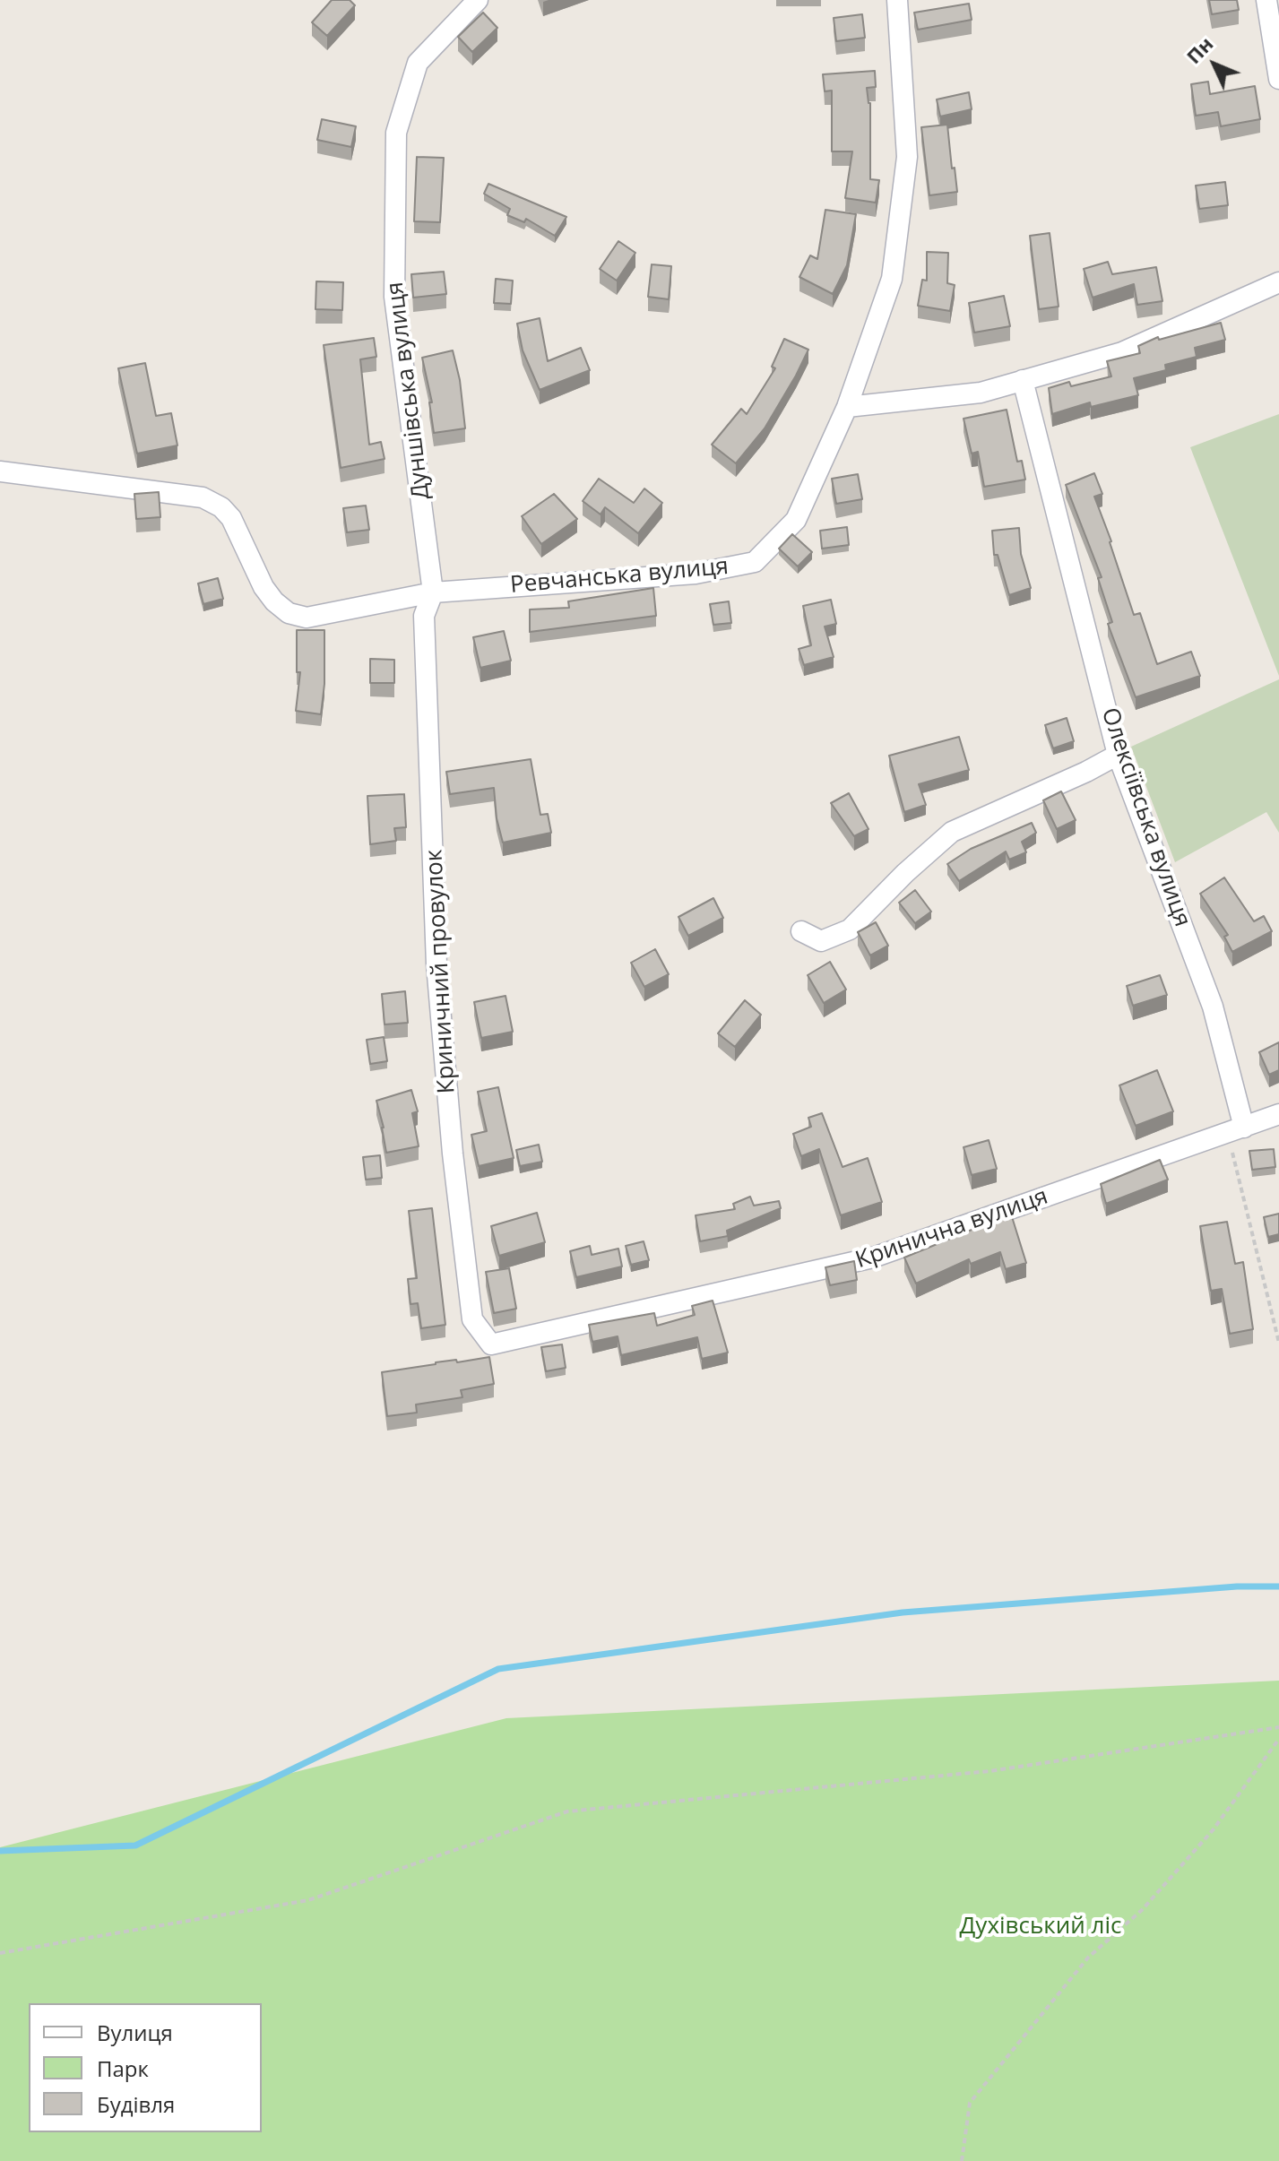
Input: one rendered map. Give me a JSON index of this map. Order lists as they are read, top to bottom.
{
  "streets": {
    "street": [
      "Дуншівська вулиця",
      "Ревчанська вулиця",
      "Олексіївська вулиця",
      "Криничний провулок",
      "Кринична вулиця"
    ]
  },
  "crossings": [
    ["Дуншівська вулиця", "Ревчанська вулиця"],
    ["Дуншівська вулиця", "Криничний провулок"],
    ["Ревчанська вулиця", "Криничний провулок"],
    ["Олексіївська вулиця", "Кринична вулиця"],
    ["Криничний провулок", "Кринична вулиця"]
  ],
  "parks": ["Духівський ліс"],
  "legend": ["Вулиця", "Парк", "Будівля"],
  "north": "top left"
}
